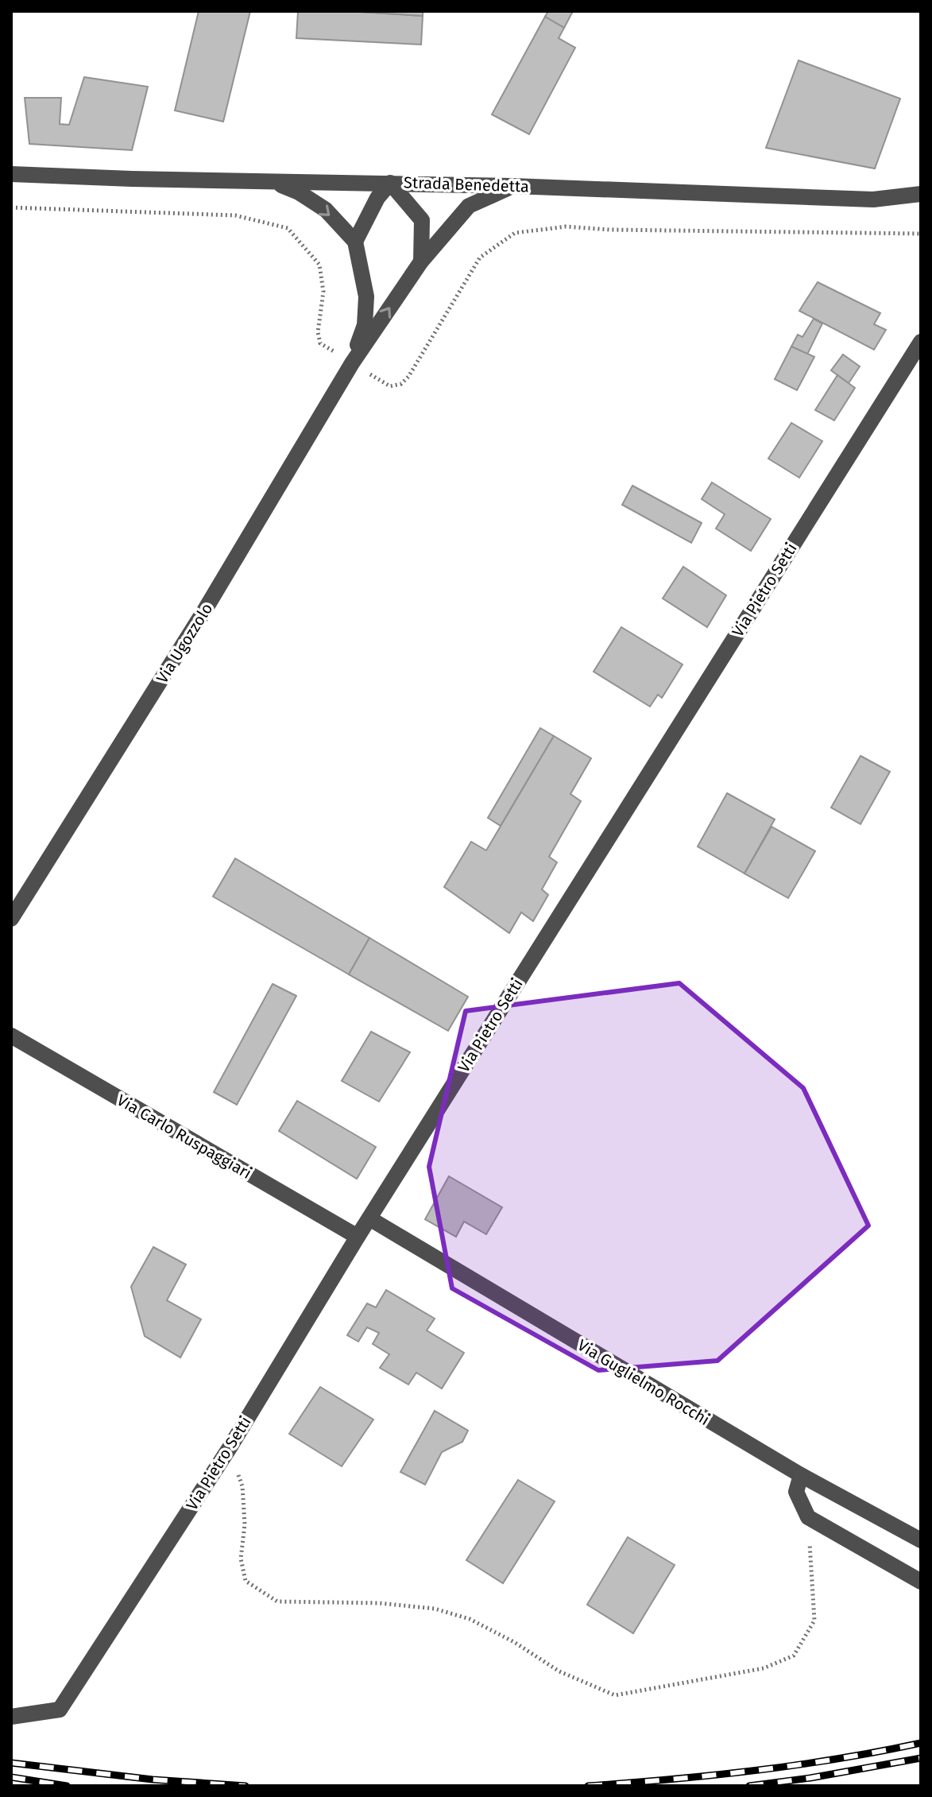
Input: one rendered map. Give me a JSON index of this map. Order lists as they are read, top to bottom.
{
  "streets": {
    "street": [
      "Strada Benedetta",
      "Via Pietro Setti",
      "Via Ugozzolo",
      "Via Carlo Ruspaggiari",
      "Via Guglielmo Rocchi"
    ]
  },
  "crossings": [
    ["Strada Benedetta", "Via Ugozzolo"],
    ["Via Pietro Setti", "Via Carlo Ruspaggiari"],
    ["Via Pietro Setti", "Via Guglielmo Rocchi"]
  ]
}
